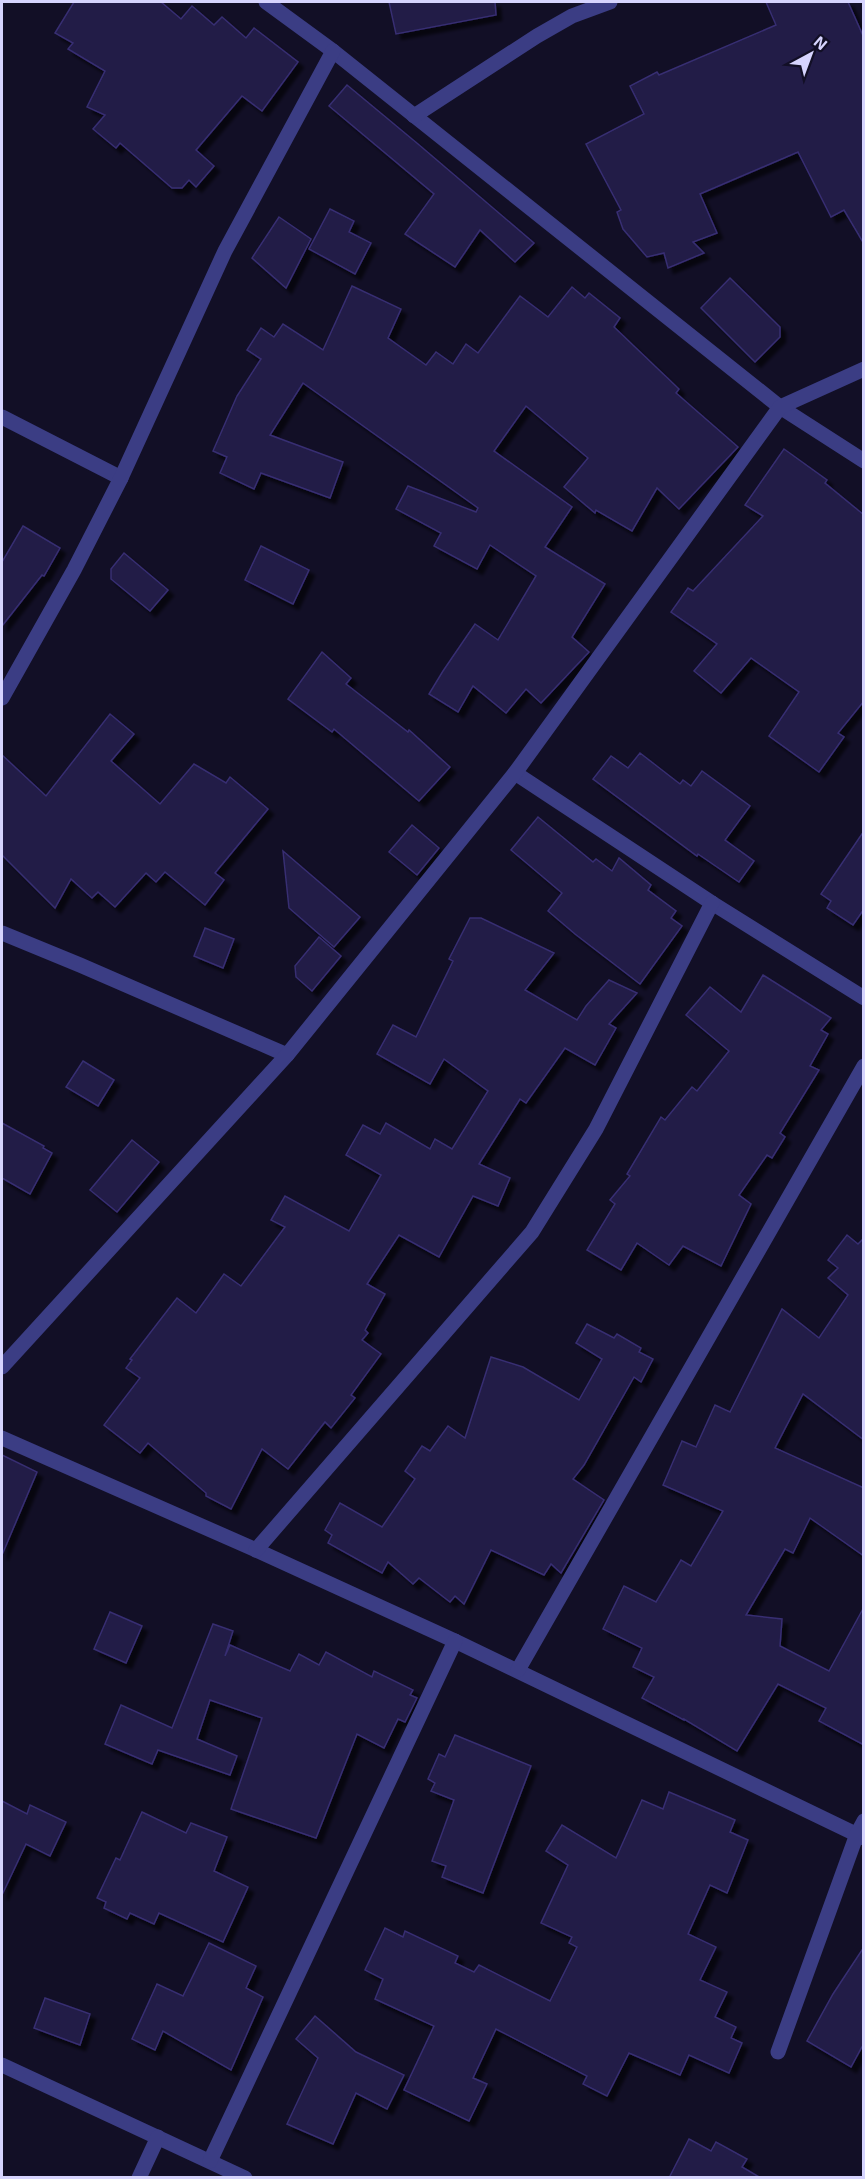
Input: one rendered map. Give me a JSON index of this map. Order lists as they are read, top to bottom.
{
  "north": "top right"
}
